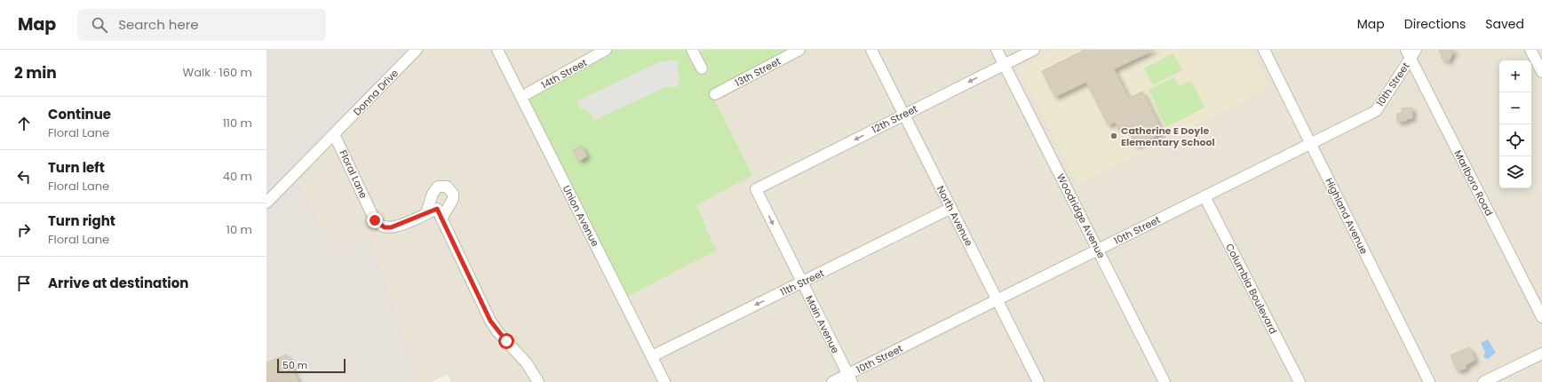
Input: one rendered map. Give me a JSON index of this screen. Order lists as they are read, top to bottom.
{
  "streets": {
    "street": [
      "13th Street",
      "14th Street",
      "10th Street",
      "Donna Drive",
      "12th Street",
      "Floral Lane",
      "Marlboro Road",
      "Union Avenue",
      "North Avenue",
      "Woodridge Avenue",
      "Highland Avenue",
      "11th Street",
      "Columbia Boulevard",
      "Main Avenue"
    ]
  },
  "crossings": [
    ["14th Street", "Union Avenue"],
    ["10th Street", "Marlboro Road"],
    ["10th Street", "North Avenue"],
    ["10th Street", "Woodridge Avenue"],
    ["10th Street", "Highland Avenue"],
    ["10th Street", "Columbia Boulevard"],
    ["10th Street", "Main Avenue"],
    ["Donna Drive", "Floral Lane"],
    ["12th Street", "North Avenue"],
    ["12th Street", "Woodridge Avenue"],
    ["12th Street", "Main Avenue"],
    ["Union Avenue", "11th Street"],
    ["North Avenue", "11th Street"],
    ["11th Street", "Main Avenue"]
  ],
  "one_way": ["12th Street", "11th Street", "Main Avenue"],
  "places": ["Catherine E Doyle Elementary School"],
  "scale_bar": "50 m",
  "page": {
    "header": "Map",
    "search": "Search here",
    "nav": ["Map", "Directions", "Saved"],
    "heading": ["2 min", "Walk · 160 m"],
    "map_buttons": ["+", "−"],
    "list": [
      ["Continue", "Floral Lane", "110 m"],
      ["Turn left", "Floral Lane", "40 m"],
      ["Turn right", "Floral Lane", "10 m"],
      "Arrive at destination"
    ],
    "scale": "50 m"
  }
}
